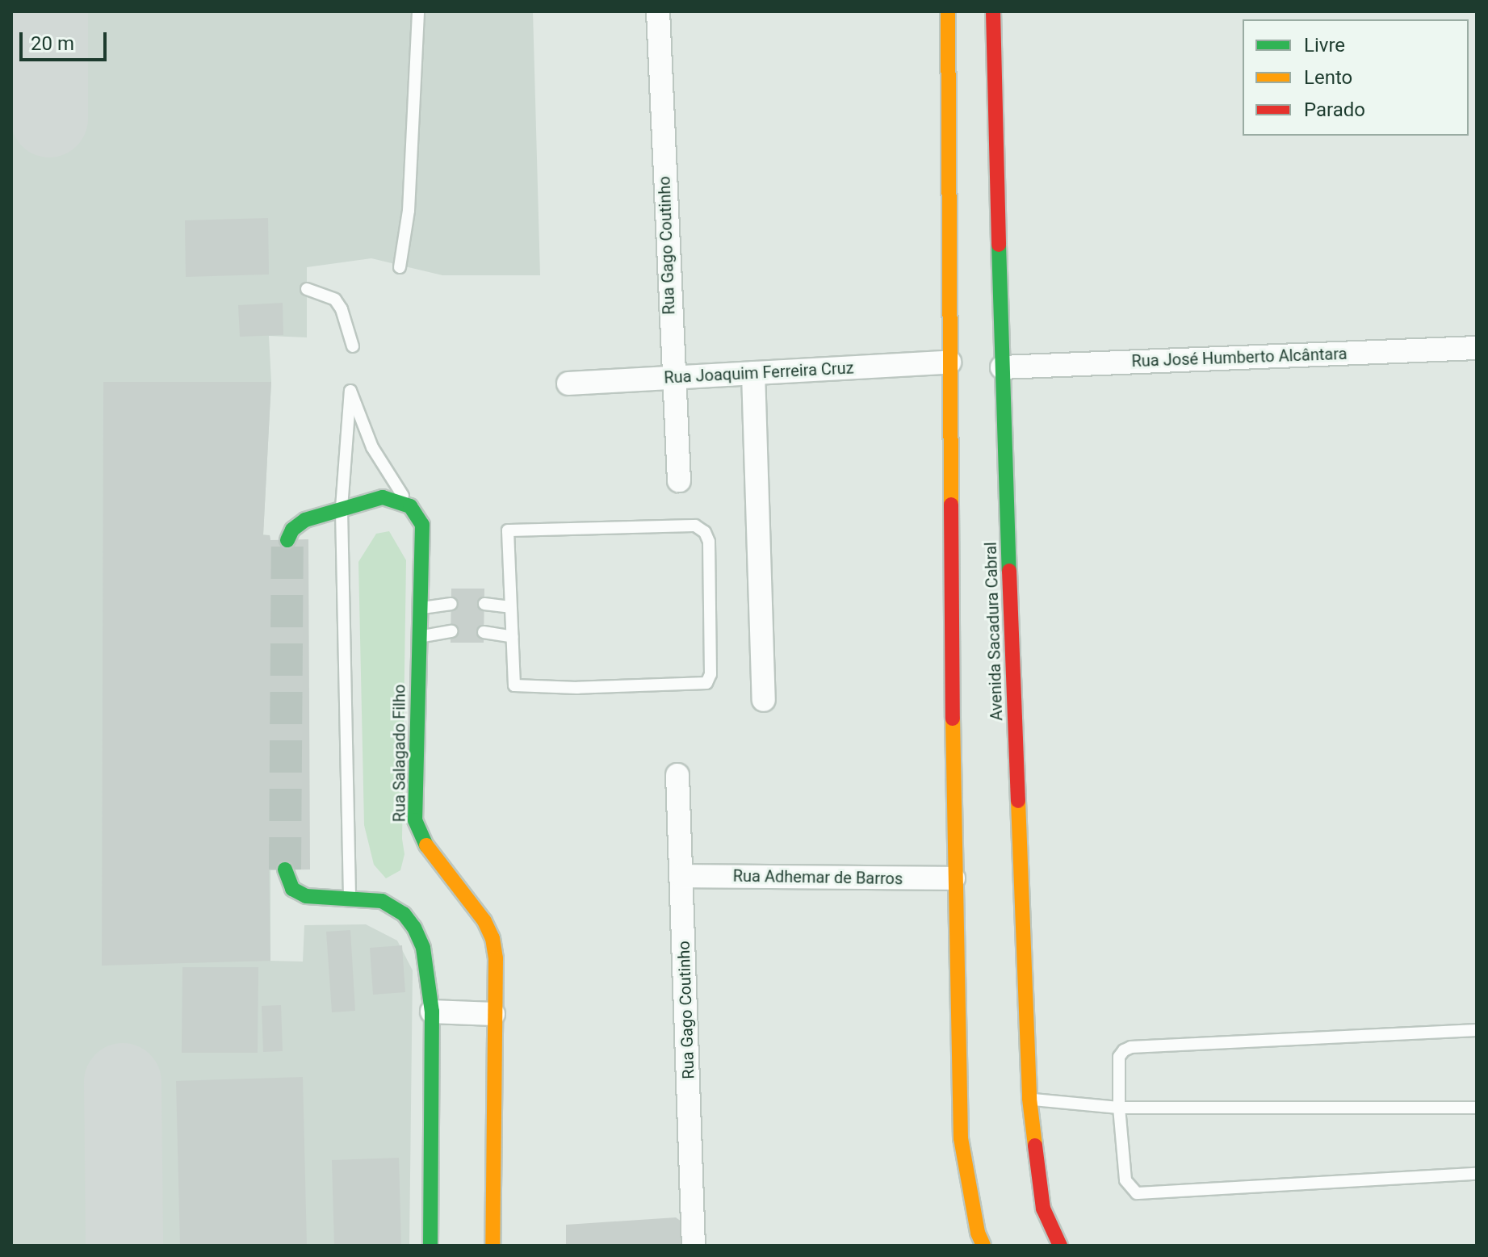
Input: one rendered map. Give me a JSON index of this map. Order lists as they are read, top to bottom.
{
  "streets": {
    "street": [
      "Rua Gago Coutinho",
      "Rua José Humberto Alcântara",
      "Rua Joaquim Ferreira Cruz",
      "Avenida Sacadura Cabral",
      "Rua Salagado Filho",
      "Rua Adhemar de Barros"
    ]
  },
  "crossings": [
    ["Rua Gago Coutinho", "Rua Joaquim Ferreira Cruz"],
    ["Rua Gago Coutinho", "Rua Adhemar de Barros"],
    ["Rua José Humberto Alcântara", "Avenida Sacadura Cabral"]
  ],
  "legend": ["Livre", "Lento", "Parado"],
  "scale_bar": "20 m"
}
